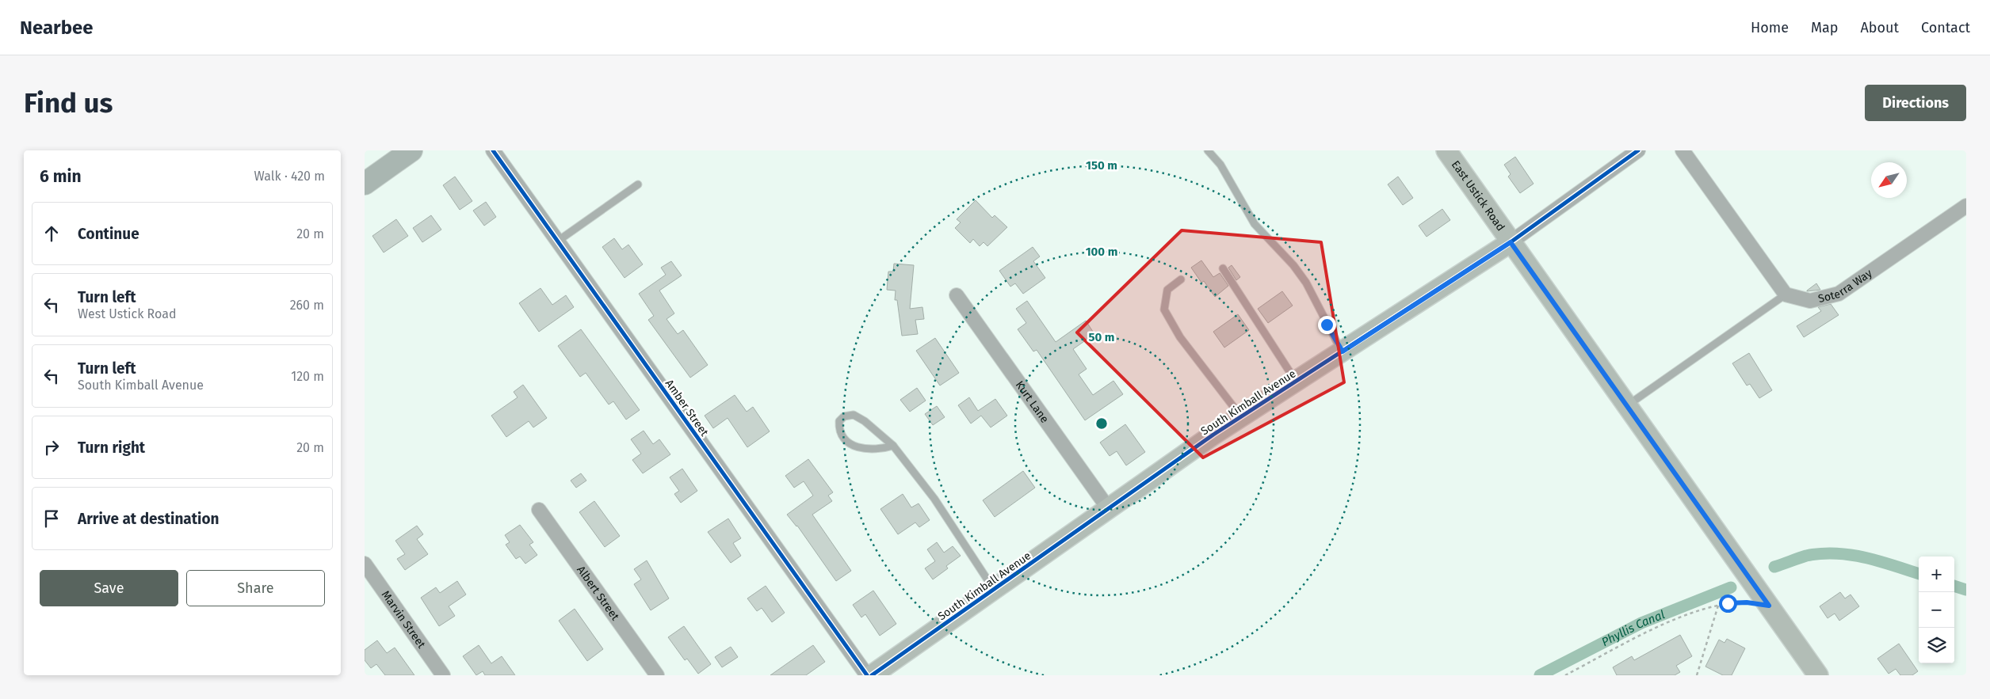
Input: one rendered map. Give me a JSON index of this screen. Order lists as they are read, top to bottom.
{
  "streets": {
    "street": [
      "East Ustick Road",
      "Soterra Way",
      "Kurt Lane",
      "South Kimball Avenue",
      "Amber Street",
      "Albert Street",
      "Marvin Street"
    ]
  },
  "crossings": [
    ["East Ustick Road", "South Kimball Avenue"],
    ["Kurt Lane", "South Kimball Avenue"]
  ],
  "water": ["Phyllis Canal"],
  "north": "bottom left",
  "page": {
    "header": "Nearbee",
    "nav": [
      "Home",
      "Map",
      "About",
      "Contact"
    ],
    "buttons": [
      "Directions",
      ["Save", "Share"]
    ],
    "title": "Find us",
    "heading": ["6 min", "Walk · 420 m"],
    "list": [
      ["Continue", "20 m"],
      ["Turn left", "West Ustick Road", "260 m"],
      ["Turn left", "South Kimball Avenue", "120 m"],
      ["Turn right", "20 m"],
      "Arrive at destination"
    ],
    "map_buttons": ["+", "−"]
  },
  "rings": ["150 m", "100 m", "50 m"]
}
